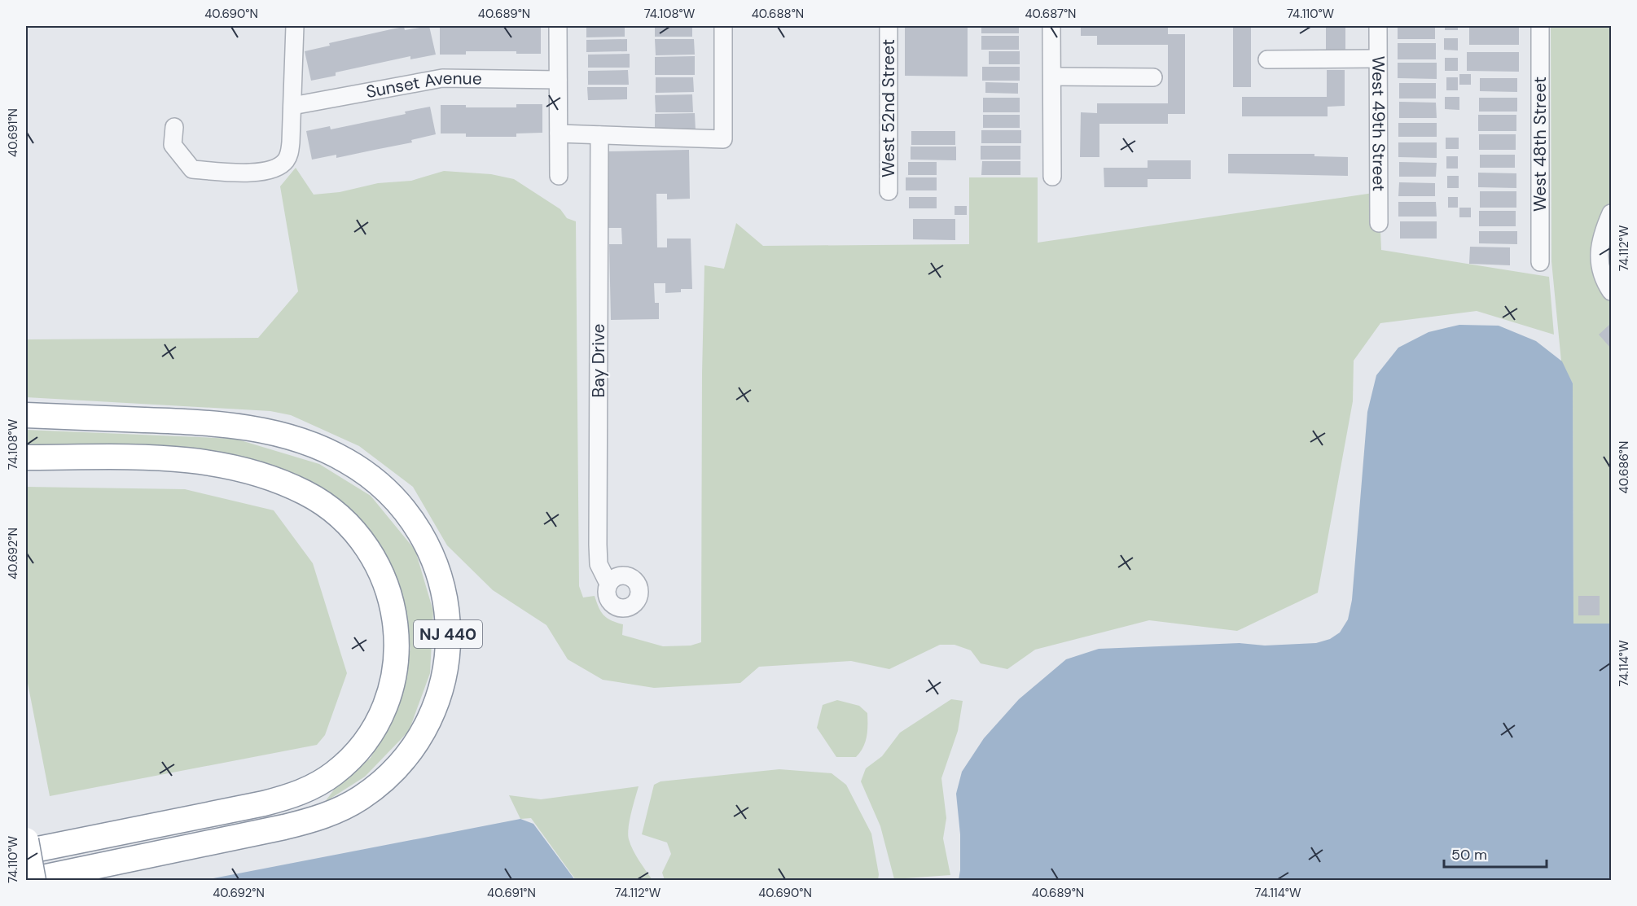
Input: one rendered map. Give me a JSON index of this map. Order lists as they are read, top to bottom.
{
  "streets": {
    "highway": ["NJ 440"],
    "street": [
      "Sunset Avenue",
      "West 52nd Street",
      "West 49th Street",
      "West 48th Street",
      "Bay Drive"
    ]
  },
  "scale_bar": "50 m",
  "coordinates": [
    "40.690°N",
    "40.689°N",
    "74.108°W",
    "40.688°N",
    "40.687°N",
    "74.110°W",
    "40.691°N",
    "74.112°W",
    "40.686°N",
    "40.692°N",
    "74.114°W"
  ]
}
